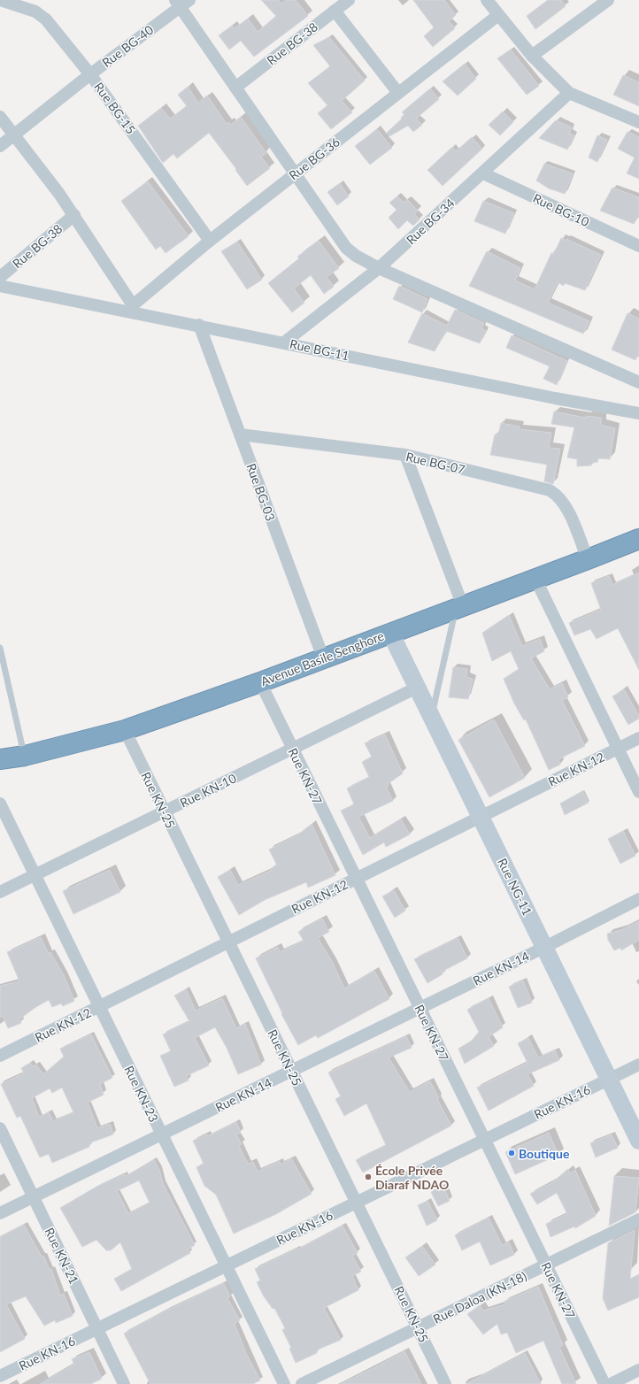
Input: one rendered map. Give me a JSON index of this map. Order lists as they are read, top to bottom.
{
  "streets": {
    "highway": ["Avenue Basile Senghore"],
    "street": [
      "Rue BG-38",
      "Rue BG-40",
      "Rue BG-15",
      "Rue BG-36",
      "Rue BG-10",
      "Rue BG-34",
      "Rue BG-11",
      "Rue BG-07",
      "Rue BG-03",
      "Rue KN-12",
      "Rue KN-27",
      "Rue KN-10",
      "Rue KN-25",
      "Rue NG-11",
      "Rue KN-14",
      "Rue KN-23",
      "Rue KN-16",
      "Rue KN-21",
      "Rue Daloa (KN-18)"
    ]
  },
  "crossings": [
    ["Rue BG-40", "Rue BG-15"],
    ["Rue BG-15", "Rue BG-36"],
    ["Rue BG-36", "Rue BG-11"],
    ["Rue BG-10", "Rue BG-34"],
    ["Rue BG-34", "Rue BG-11"],
    ["Rue BG-11", "Rue BG-03"],
    ["Rue BG-07", "Rue BG-03"],
    ["Rue BG-07", "Avenue Basile Senghore"],
    ["Rue BG-03", "Avenue Basile Senghore"],
    ["Avenue Basile Senghore", "Rue KN-27"],
    ["Avenue Basile Senghore", "Rue KN-25"],
    ["Avenue Basile Senghore", "Rue NG-11"],
    ["Rue KN-12", "Rue KN-27"],
    ["Rue KN-12", "Rue KN-25"],
    ["Rue KN-12", "Rue NG-11"],
    ["Rue KN-12", "Rue KN-23"],
    ["Rue KN-27", "Rue KN-10"],
    ["Rue KN-27", "Rue KN-14"],
    ["Rue KN-27", "Rue KN-16"],
    ["Rue KN-27", "Rue Daloa (KN-18)"],
    ["Rue KN-10", "Rue KN-25"],
    ["Rue KN-10", "Rue NG-11"],
    ["Rue KN-10", "Rue KN-23"],
    ["Rue KN-25", "Rue KN-14"],
    ["Rue KN-25", "Rue KN-16"],
    ["Rue KN-25", "Rue Daloa (KN-18)"],
    ["Rue NG-11", "Rue KN-14"],
    ["Rue NG-11", "Rue KN-16"],
    ["Rue KN-14", "Rue KN-23"],
    ["Rue KN-14", "Rue KN-21"],
    ["Rue KN-23", "Rue KN-16"],
    ["Rue KN-16", "Rue KN-21"]
  ],
  "places": ["Boutique", "École Privée Diaraf NDAO"]
}
